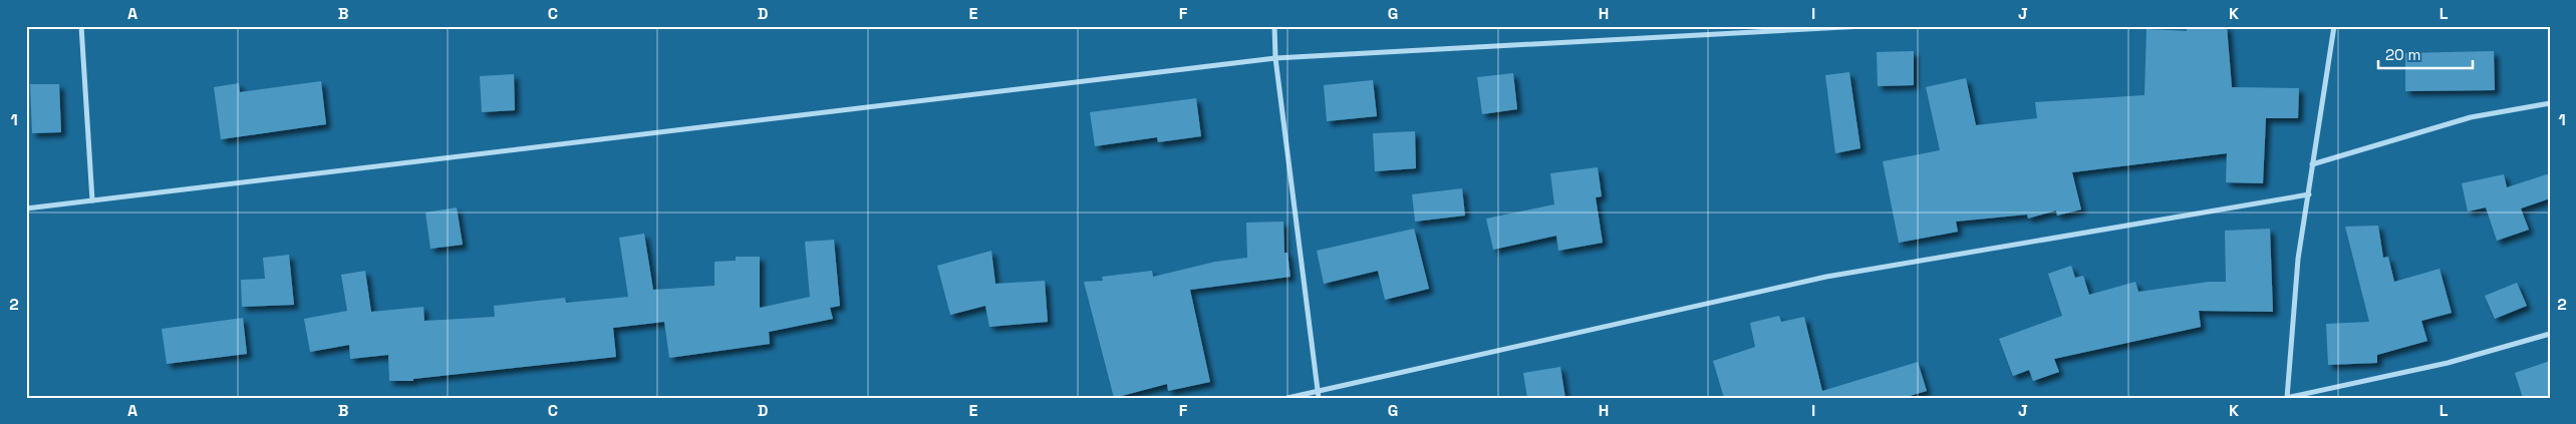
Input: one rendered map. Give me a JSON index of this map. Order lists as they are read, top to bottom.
{
  "scale_bar": "20 m",
  "grid": {
    "columns": [
      "A",
      "B",
      "C",
      "D",
      "E",
      "F",
      "G",
      "H",
      "I",
      "J",
      "K",
      "L"
    ],
    "rows": ["1", "2"]
  }
}
